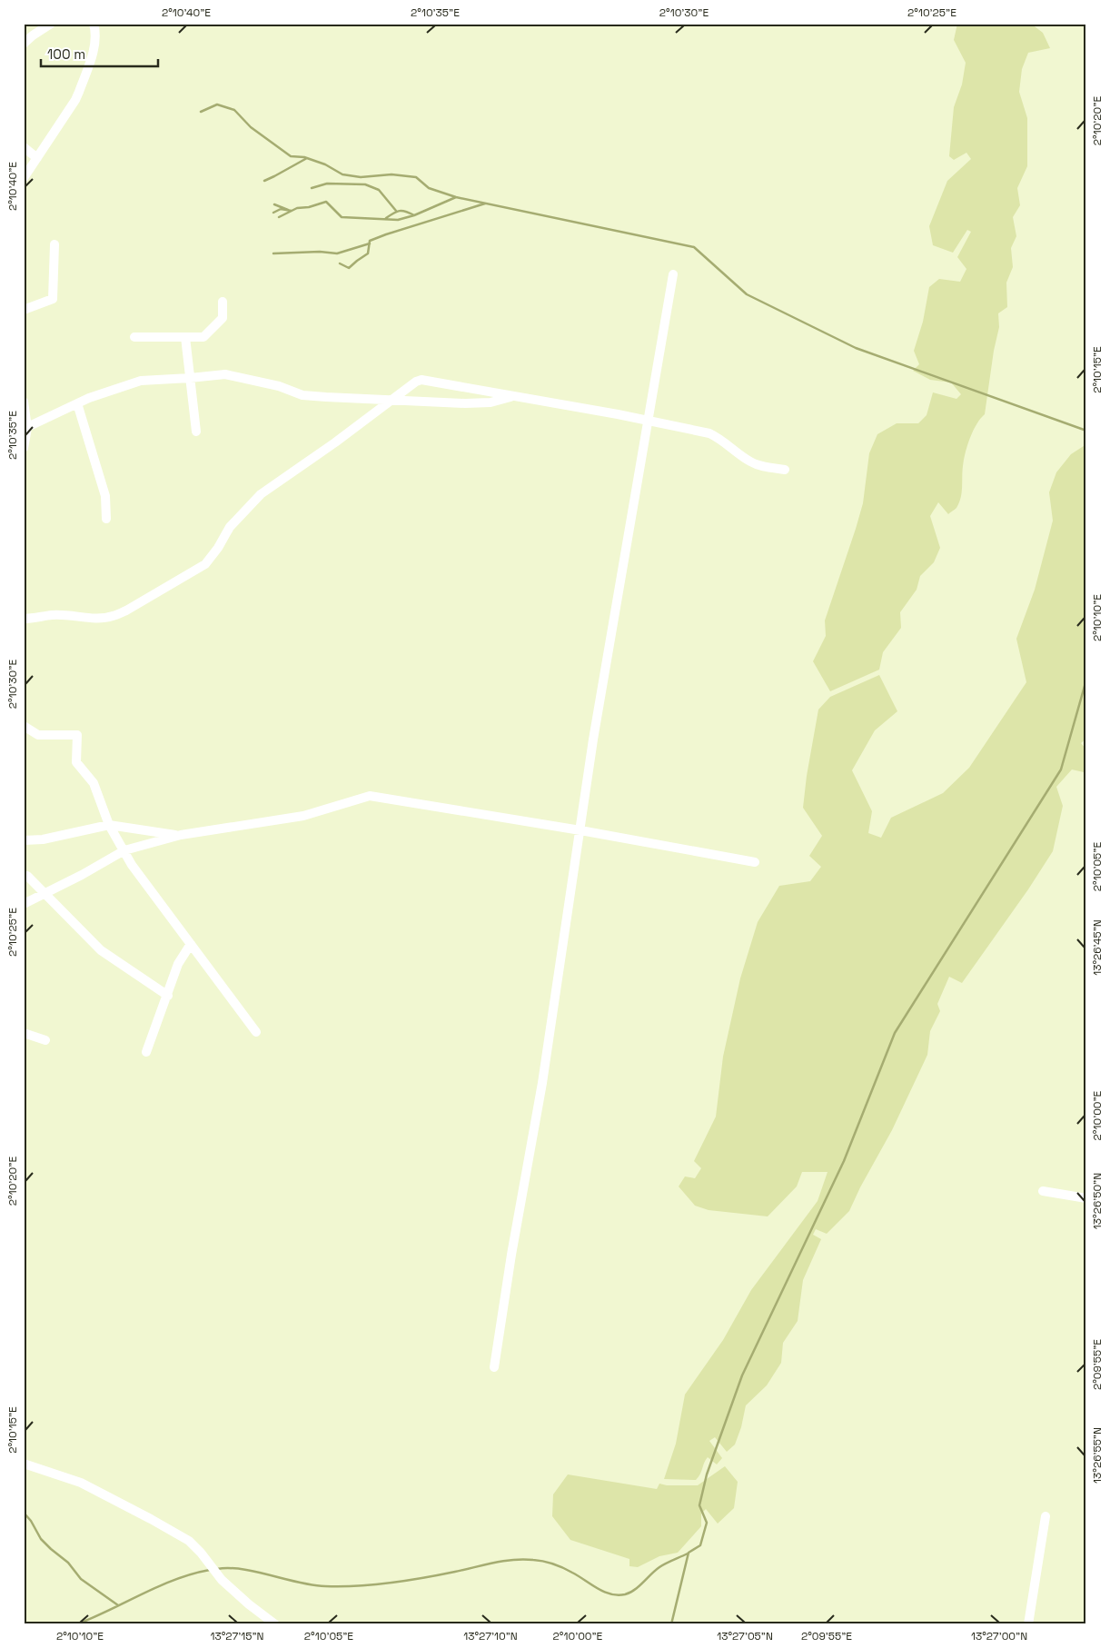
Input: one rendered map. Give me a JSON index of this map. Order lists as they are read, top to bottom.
{
  "scale_bar": "100 m",
  "coordinates": [
    "2°10'40\"E",
    "2°10'35\"E",
    "2°10'30\"E",
    "2°10'25\"E",
    "2°10'20\"E",
    "2°10'15\"E",
    "2°10'10\"E",
    "2°10'05\"E",
    "13°26'45\"N",
    "2°10'00\"E",
    "13°26'50\"N",
    "2°09'55\"E",
    "13°26'55\"N",
    "13°27'15\"N",
    "13°27'10\"N",
    "13°27'05\"N",
    "13°27'00\"N"
  ]
}
